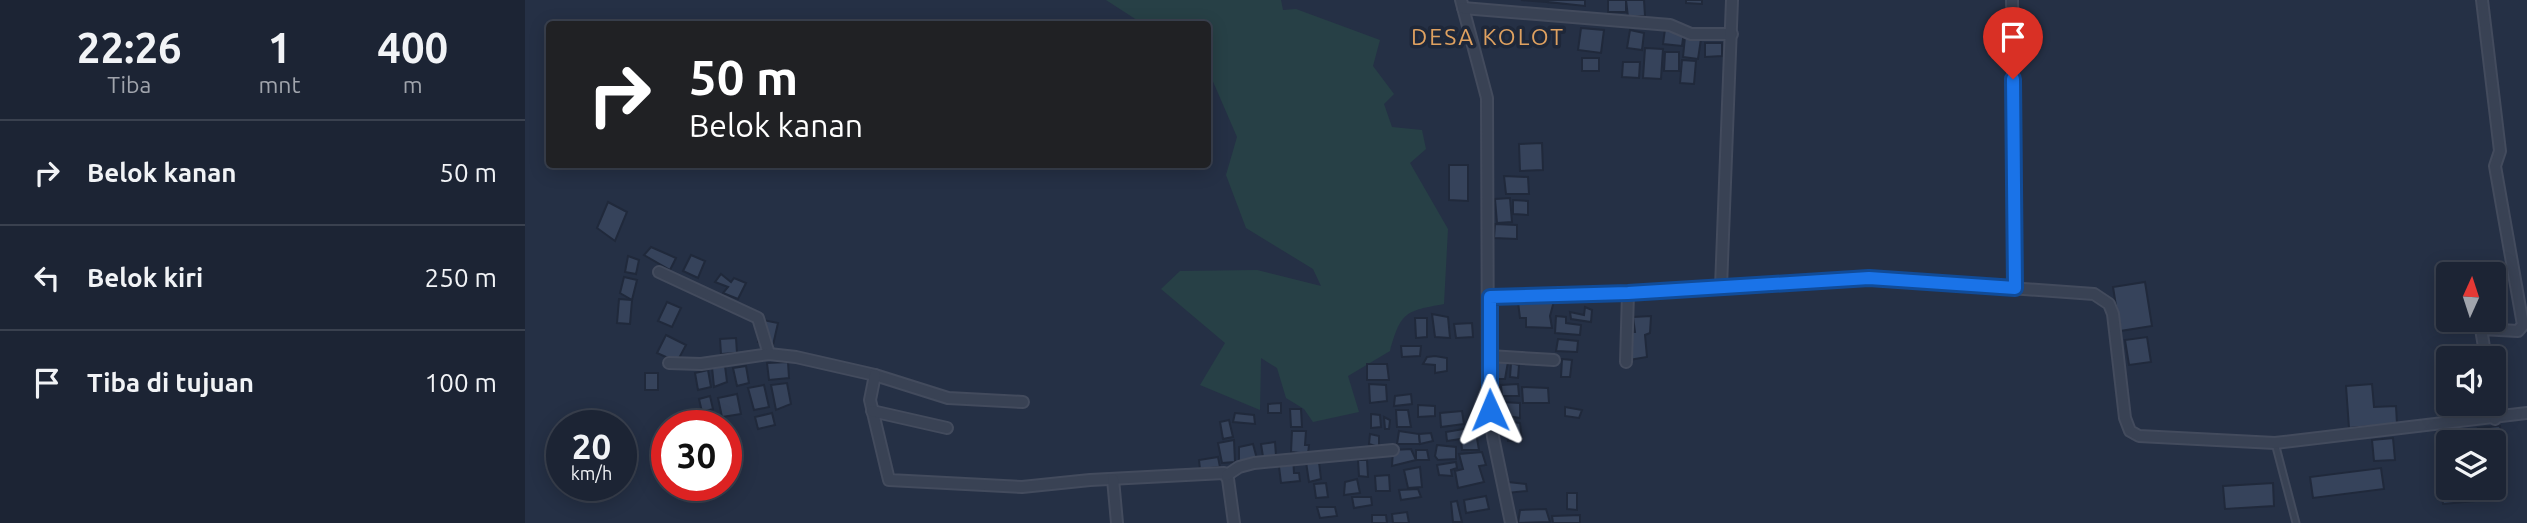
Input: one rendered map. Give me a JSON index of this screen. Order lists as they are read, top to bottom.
{
  "districts": ["DESA KOLOT"],
  "north": "top",
  "page": {
    "eta": [
      "22:26",
      "Tiba",
      "1",
      "mnt",
      "400",
      "m"
    ],
    "turn": ["50 m", "Belok kanan"],
    "list": [
      {
        "name": "Belok kanan",
        "value": "50 m"
      },
      {
        "name": "Belok kiri",
        "value": "250 m"
      },
      {
        "name": "Tiba di tujuan",
        "value": "100 m"
      }
    ],
    "speed": "20 km/h",
    "limit": "30"
  }
}
